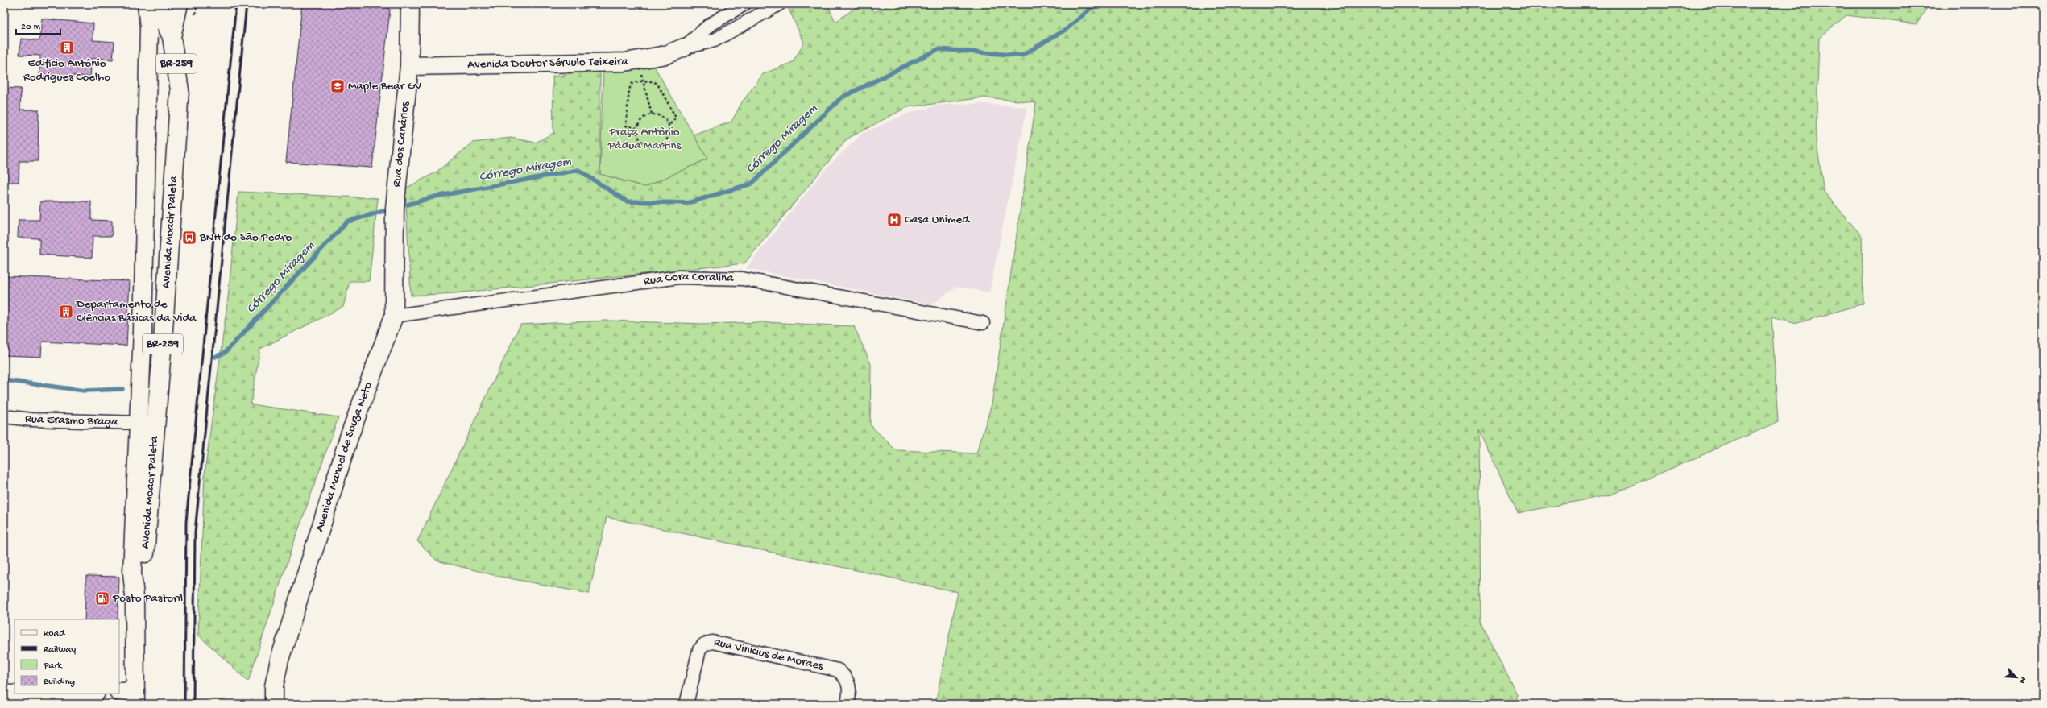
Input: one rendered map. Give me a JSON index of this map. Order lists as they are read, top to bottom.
{
  "streets": {
    "main road": [
      "Avenida Doutor Sérvulo Teixeira",
      "BR-259",
      "Rua dos Canários",
      "Avenida Moacir Paleta",
      "Avenida Manoel de Souza Neto"
    ],
    "street": ["Rua Cora Coralina", "Rua Erasmo Braga", "Rua Vinicius de Moraes"]
  },
  "crossings": [
    ["Avenida Doutor Sérvulo Teixeira", "Rua dos Canários"],
    ["Rua dos Canários", "Avenida Manoel de Souza Neto"],
    ["Avenida Moacir Paleta", "Rua Erasmo Braga"],
    ["Rua Cora Coralina", "Avenida Manoel de Souza Neto"]
  ],
  "water": ["Córrego Miragem"],
  "parks": ["Praça Antônio Pádua Martins"],
  "places": {
    "building": ["Edifício Antônio Rodrigues Coelho", "Departamento de Ciências Básicas da Vida"],
    "school or university": ["Maple Bear GV"],
    "hospital": ["Casa Unimed"],
    "bus stop": ["BNH do São Pedro"],
    "fuel station": ["Posto Pastoril"]
  },
  "legend": [
    "Road",
    "Railway",
    "Park",
    "Building"
  ],
  "scale_bar": "20 m",
  "north": "bottom right"
}
